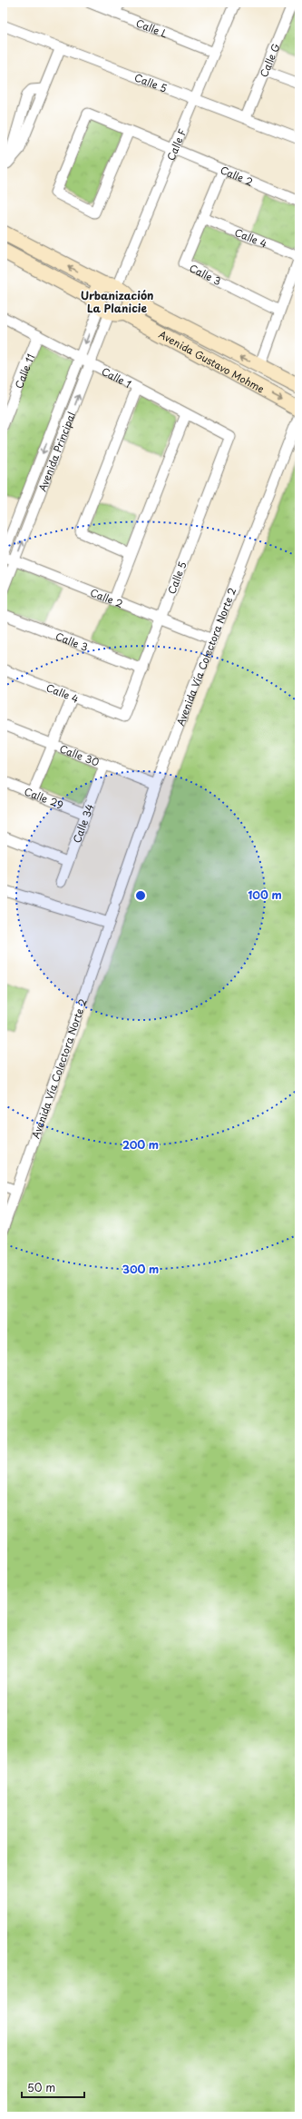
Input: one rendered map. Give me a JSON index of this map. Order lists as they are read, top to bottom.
{
  "streets": {
    "street": [
      "Calle L",
      "Calle G",
      "Calle 5",
      "Calle F",
      "Calle 2",
      "Calle 4",
      "Calle 3",
      "Avenida Gustavo Mohme",
      "Calle 11",
      "Calle 1",
      "Avenida Principal",
      "Avenida Vía Colectora Norte 2",
      "Calle 30",
      "Calle 29",
      "Calle 34"
    ]
  },
  "crossings": [
    ["Calle L", "Calle F"],
    ["Calle G", "Calle 5"],
    ["Calle 5", "Calle F"],
    ["Calle 5", "Calle 2"],
    ["Calle 5", "Calle 4"],
    ["Calle 5", "Calle 3"],
    ["Calle 5", "Calle 1"],
    ["Calle F", "Calle 2"],
    ["Calle F", "Avenida Gustavo Mohme"],
    ["Calle 2", "Calle 3"],
    ["Calle 2", "Avenida Principal"],
    ["Calle 2", "Avenida Vía Colectora Norte 2"],
    ["Calle 4", "Calle 3"],
    ["Avenida Gustavo Mohme", "Avenida Principal"],
    ["Calle 11", "Calle 1"],
    ["Calle 1", "Avenida Principal"],
    ["Avenida Vía Colectora Norte 2", "Calle 30"],
    ["Calle 30", "Calle 34"],
    ["Calle 29", "Calle 34"]
  ],
  "districts": ["Urbanización La Planicie"],
  "scale_bar": "50 m",
  "rings": ["100 m", "200 m", "300 m"]
}
